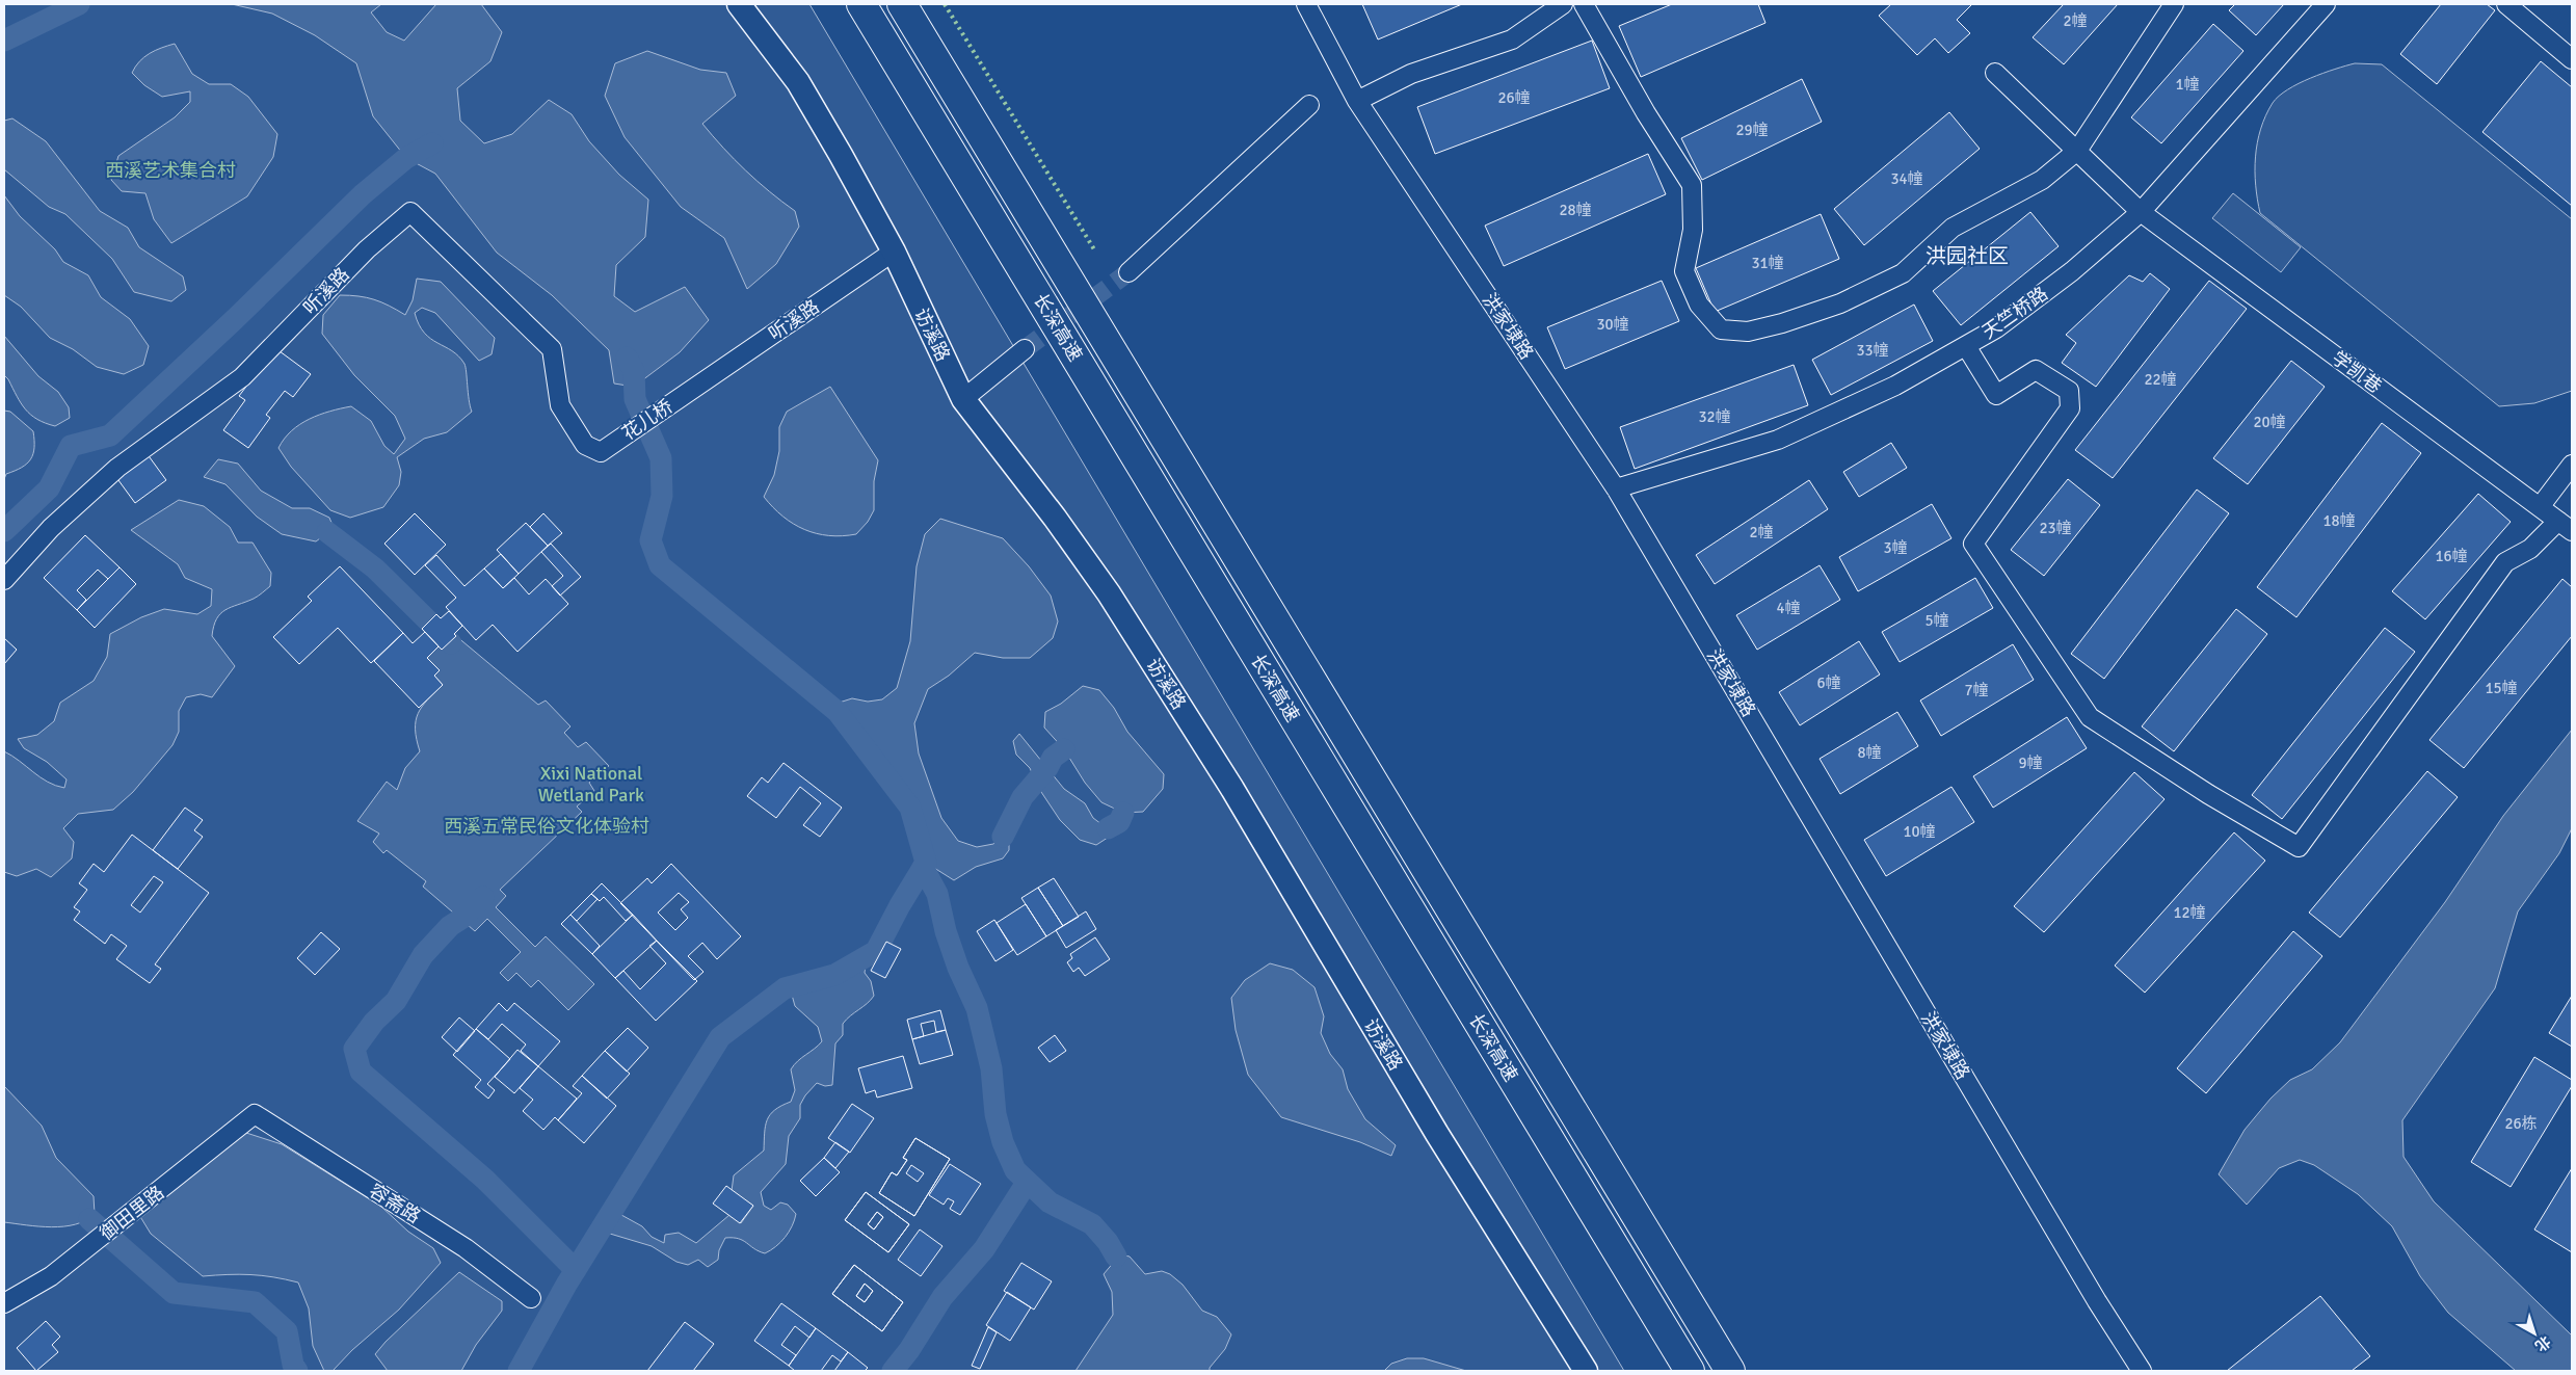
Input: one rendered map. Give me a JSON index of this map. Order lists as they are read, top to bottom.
{
  "streets": {
    "highway": ["长深高速"],
    "street": [
      "听溪路",
      "天竺桥路",
      "洪家埭路",
      "访溪路",
      "学凯巷",
      "花儿桥",
      "容斋路",
      "御田里路"
    ]
  },
  "crossings": [
    ["听溪路", "访溪路"],
    ["听溪路", "花儿桥"],
    ["天竺桥路", "洪家埭路"],
    ["天竺桥路", "学凯巷"],
    ["容斋路", "御田里路"]
  ],
  "districts": ["洪园社区"],
  "parks": ["西溪艺术集合村", "Xixi National Wetland Park", "西溪五常民俗文化体验村"],
  "house_numbers": [
    "2幢",
    "1幢",
    "26幢",
    "29幢",
    "34幢",
    "28幢",
    "31幢",
    "30幢",
    "33幢",
    "22幢",
    "32幢",
    "20幢",
    "18幢",
    "23幢",
    "2幢",
    "3幢",
    "16幢",
    "4幢",
    "5幢",
    "6幢",
    "15幢",
    "7幢",
    "8幢",
    "9幢",
    "10幢",
    "12幢",
    "26栋"
  ],
  "north": "bottom right"
}
